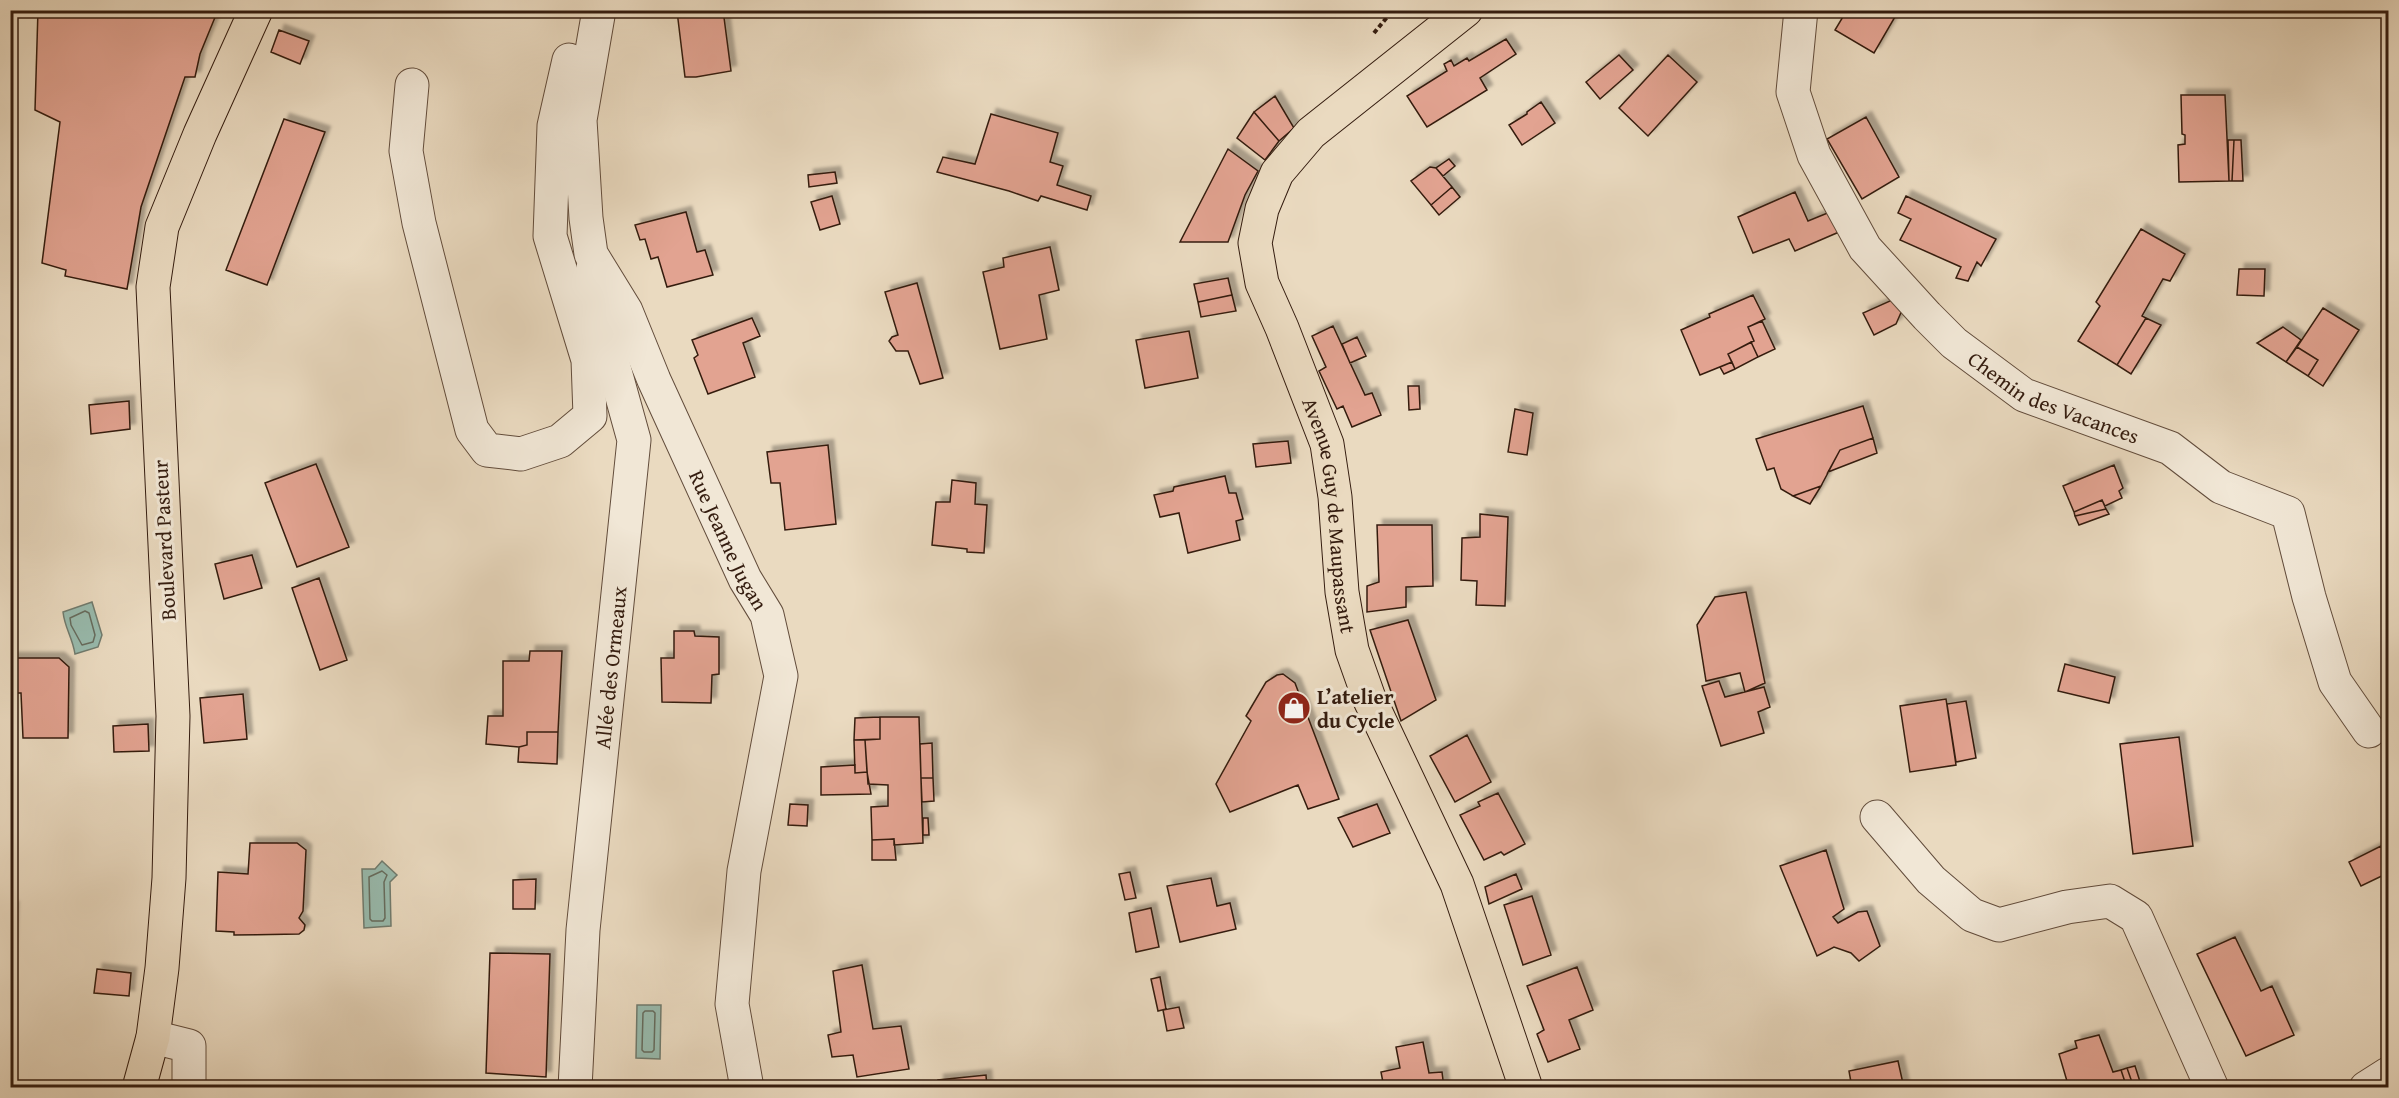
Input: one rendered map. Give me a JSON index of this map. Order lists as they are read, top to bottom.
{
  "streets": {
    "main road": ["Avenue Guy de Maupassant", "Boulevard Pasteur"],
    "street": ["Chemin des Vacances", "Rue Jeanne Jugan", "Allée des Ormeaux"]
  },
  "crossings": [
    ["Rue Jeanne Jugan", "Allée des Ormeaux"]
  ],
  "places": {
    "shop": ["L’atelier du Cycle"]
  }
}
